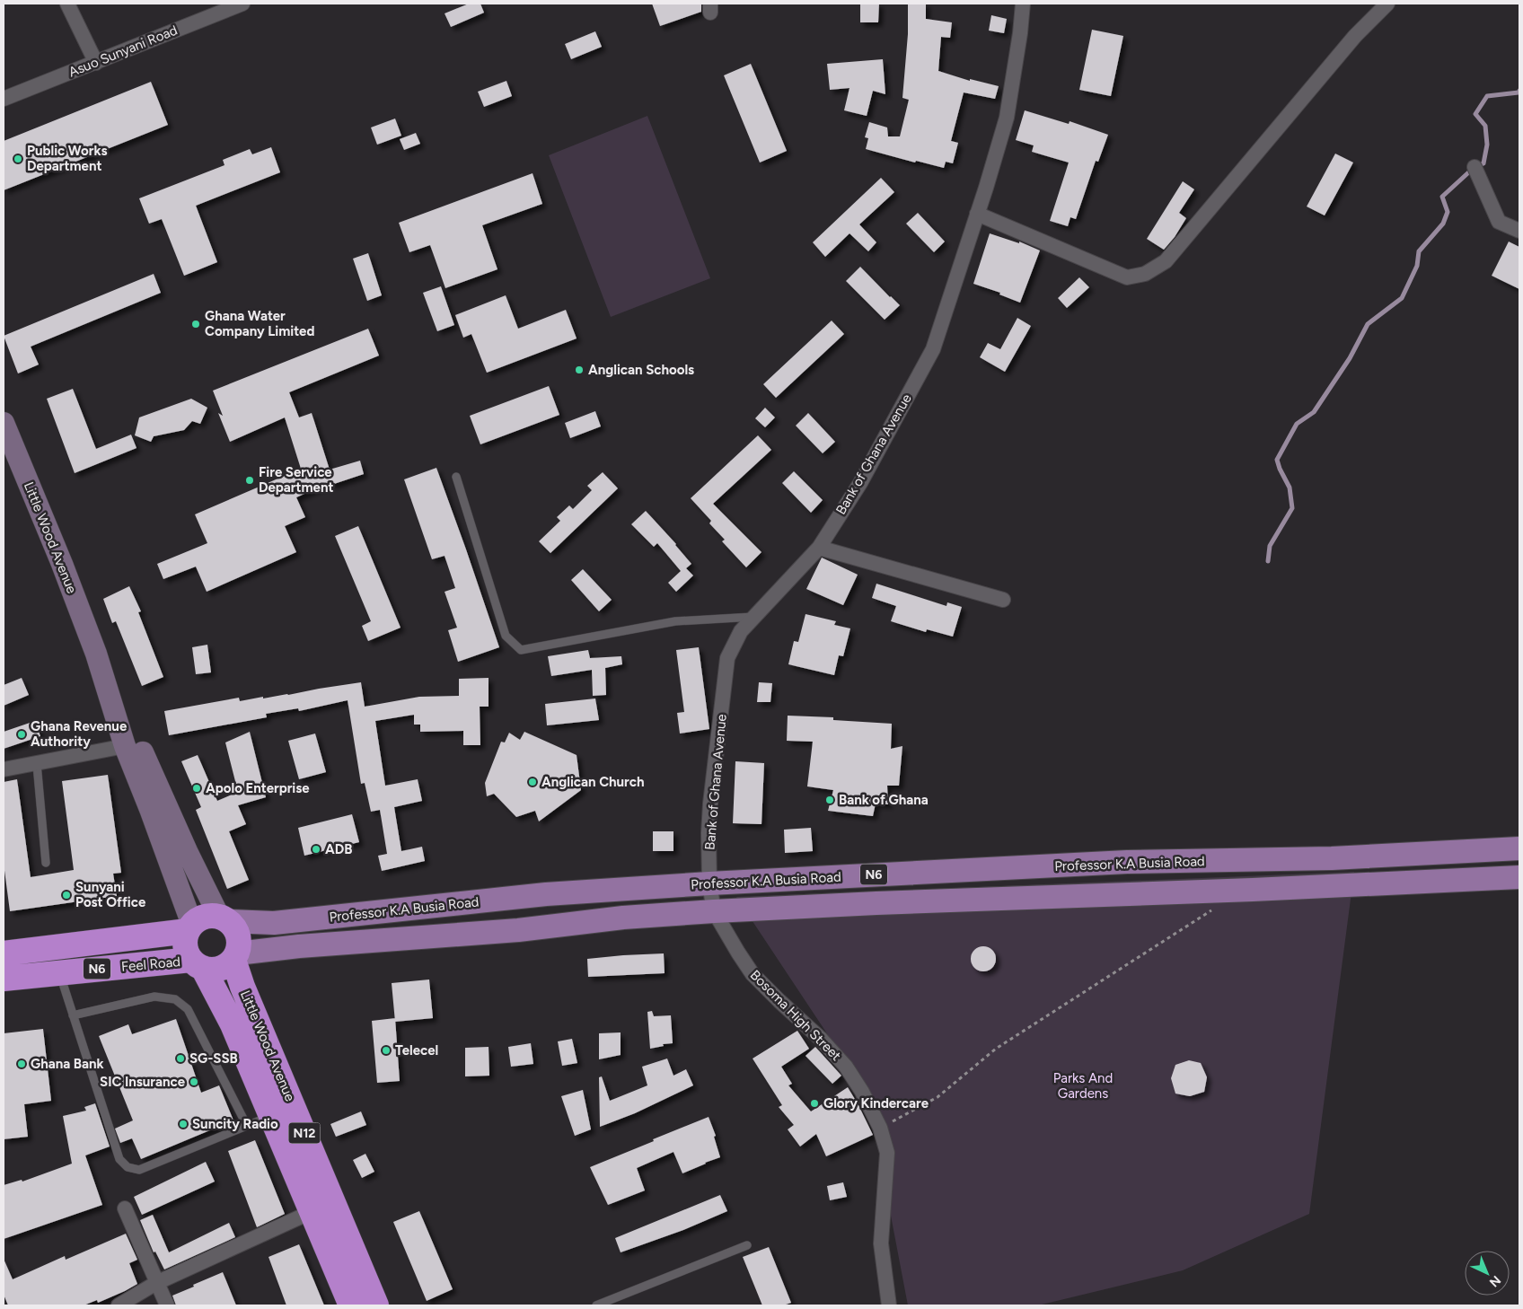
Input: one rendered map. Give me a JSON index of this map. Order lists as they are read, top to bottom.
{
  "streets": {
    "highway": [
      "Little Wood Avenue",
      "N6",
      "Feel Road",
      "N12"
    ],
    "main road": ["Professor K.A Busia Road"],
    "street": ["Asuo Sunyani Road", "Bank of Ghana Avenue", "Bosoma High Street"]
  },
  "crossings": [
    ["Bank of Ghana Avenue", "Professor K.A Busia Road"],
    ["Bank of Ghana Avenue", "Bosoma High Street"],
    ["Little Wood Avenue", "Professor K.A Busia Road"],
    ["Little Wood Avenue", "N6"],
    ["Little Wood Avenue", "Feel Road"],
    ["Professor K.A Busia Road", "N6"],
    ["Professor K.A Busia Road", "Feel Road"],
    ["Professor K.A Busia Road", "Bosoma High Street"],
    ["N6", "Feel Road"]
  ],
  "parks": ["Parks And Gardens"],
  "places": [
    "Public Works Department",
    "Ghana Water Company Limited",
    "Anglican Schools",
    "Fire Service Department",
    "Ghana Revenue Authority",
    "Anglican Church",
    "Apolo Enterprise",
    "Bank of Ghana",
    "ADB",
    "Sunyani Post Office",
    "Telecel",
    "SG-SSB",
    "Ghana Bank",
    "SIC Insurance",
    "Glory Kindercare",
    "Suncity Radio"
  ],
  "north": "bottom right"
}
